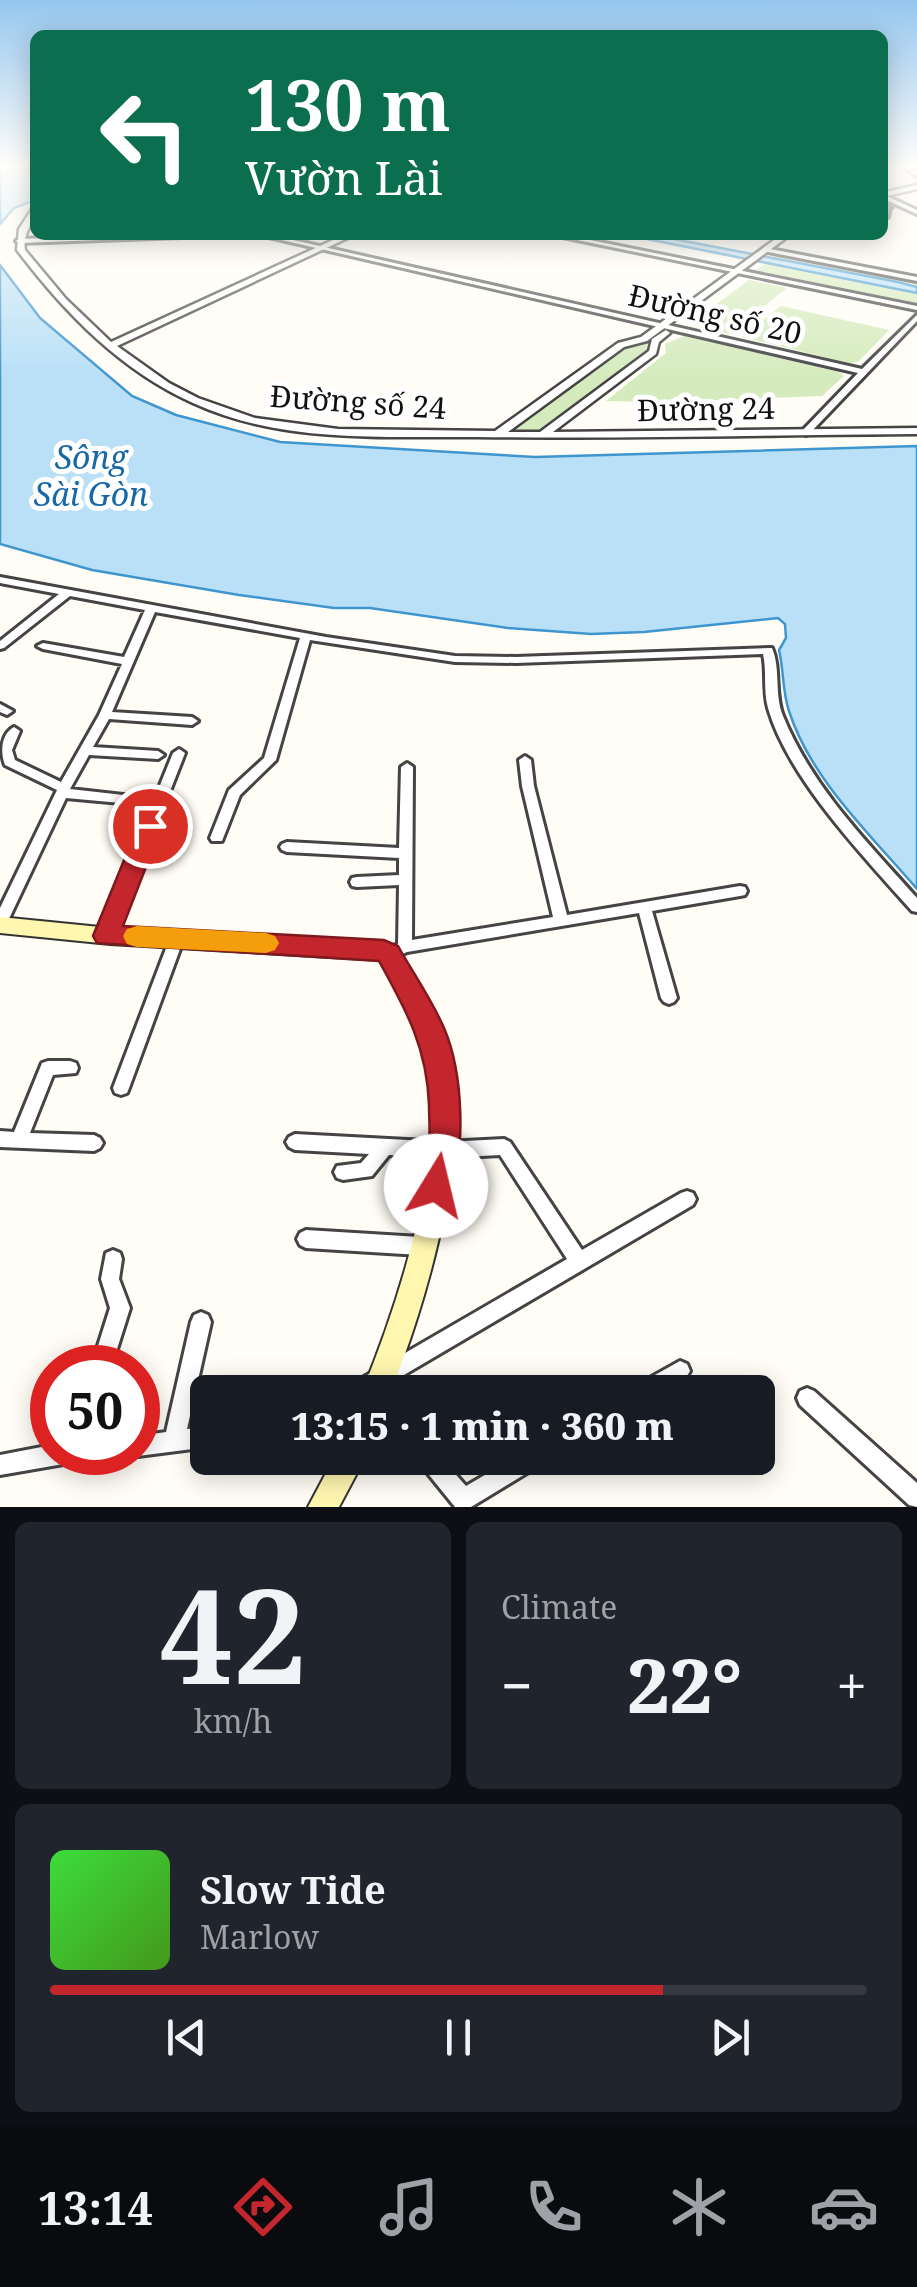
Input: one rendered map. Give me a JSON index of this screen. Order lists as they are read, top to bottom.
{
  "streets": {
    "street": ["Đường số 20", "Đường số 24", "Đường 24"]
  },
  "crossings": [
    ["Đường số 24", "Đường 24"]
  ],
  "water": ["Sông Sài Gòn"],
  "page": {
    "turn": ["130 m", "Vườn Lài"],
    "limit": "50",
    "trip": "13:15 · 1 min · 360 m",
    "tile": [
      ["42", "km/h"],
      "Climate"
    ],
    "heat": ["−", "22°", "+"],
    "song": ["Slow Tide", "Marlow"],
    "tabs": "13:14"
  }
}
